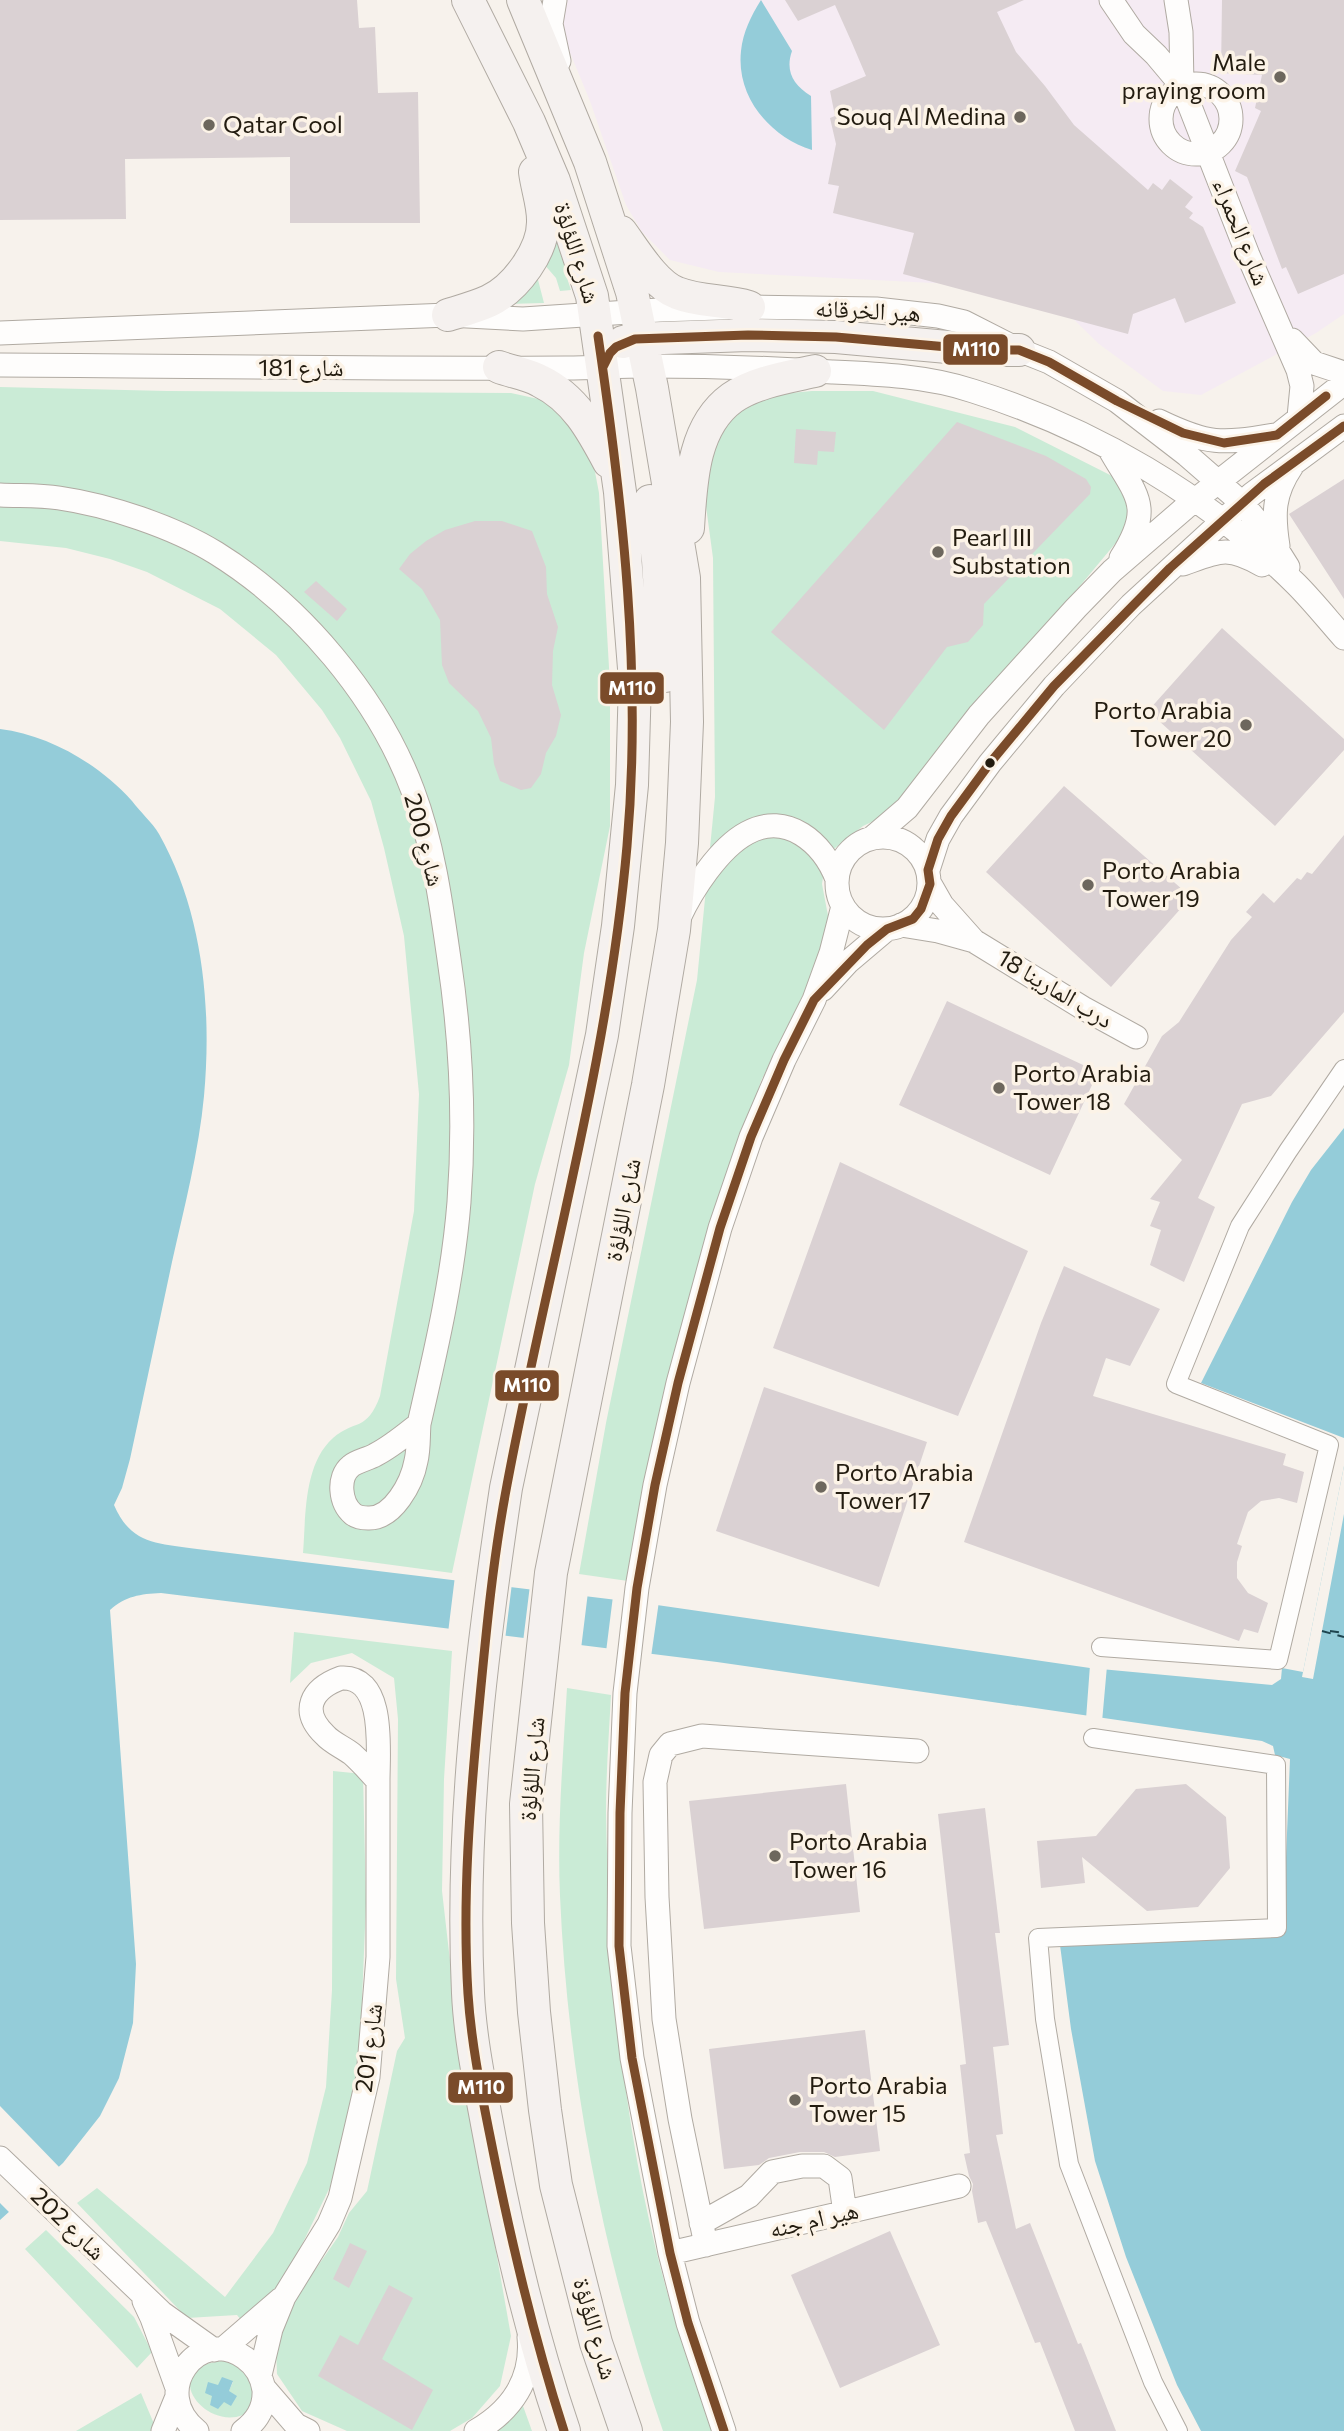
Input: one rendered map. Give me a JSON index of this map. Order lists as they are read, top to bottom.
{
  "streets": {
    "main road": ["شارع اللؤلؤة"],
    "street": [
      "شارع الحمراء",
      "هير الخرقانه",
      "شارع 181",
      "شارع 200",
      "درب المارينا 18",
      "شارع 201",
      "هير ام جنه",
      "شارع 202"
    ]
  },
  "crossings": [
    ["شارع اللؤلؤة", "هير الخرقانه"],
    ["شارع اللؤلؤة", "شارع 181"],
    ["هير الخرقانه", "شارع 181"],
    ["شارع 201", "شارع 202"]
  ],
  "places": [
    "Male praying room",
    "Souq Al Medina",
    "Qatar Cool",
    "Pearl III Substation",
    "Porto Arabia Tower 20",
    "Porto Arabia Tower 19",
    "Porto Arabia Tower 18",
    "Porto Arabia Tower 17",
    "Porto Arabia Tower 16",
    "Porto Arabia Tower 15"
  ],
  "lines": ["transit line M110"]
}
